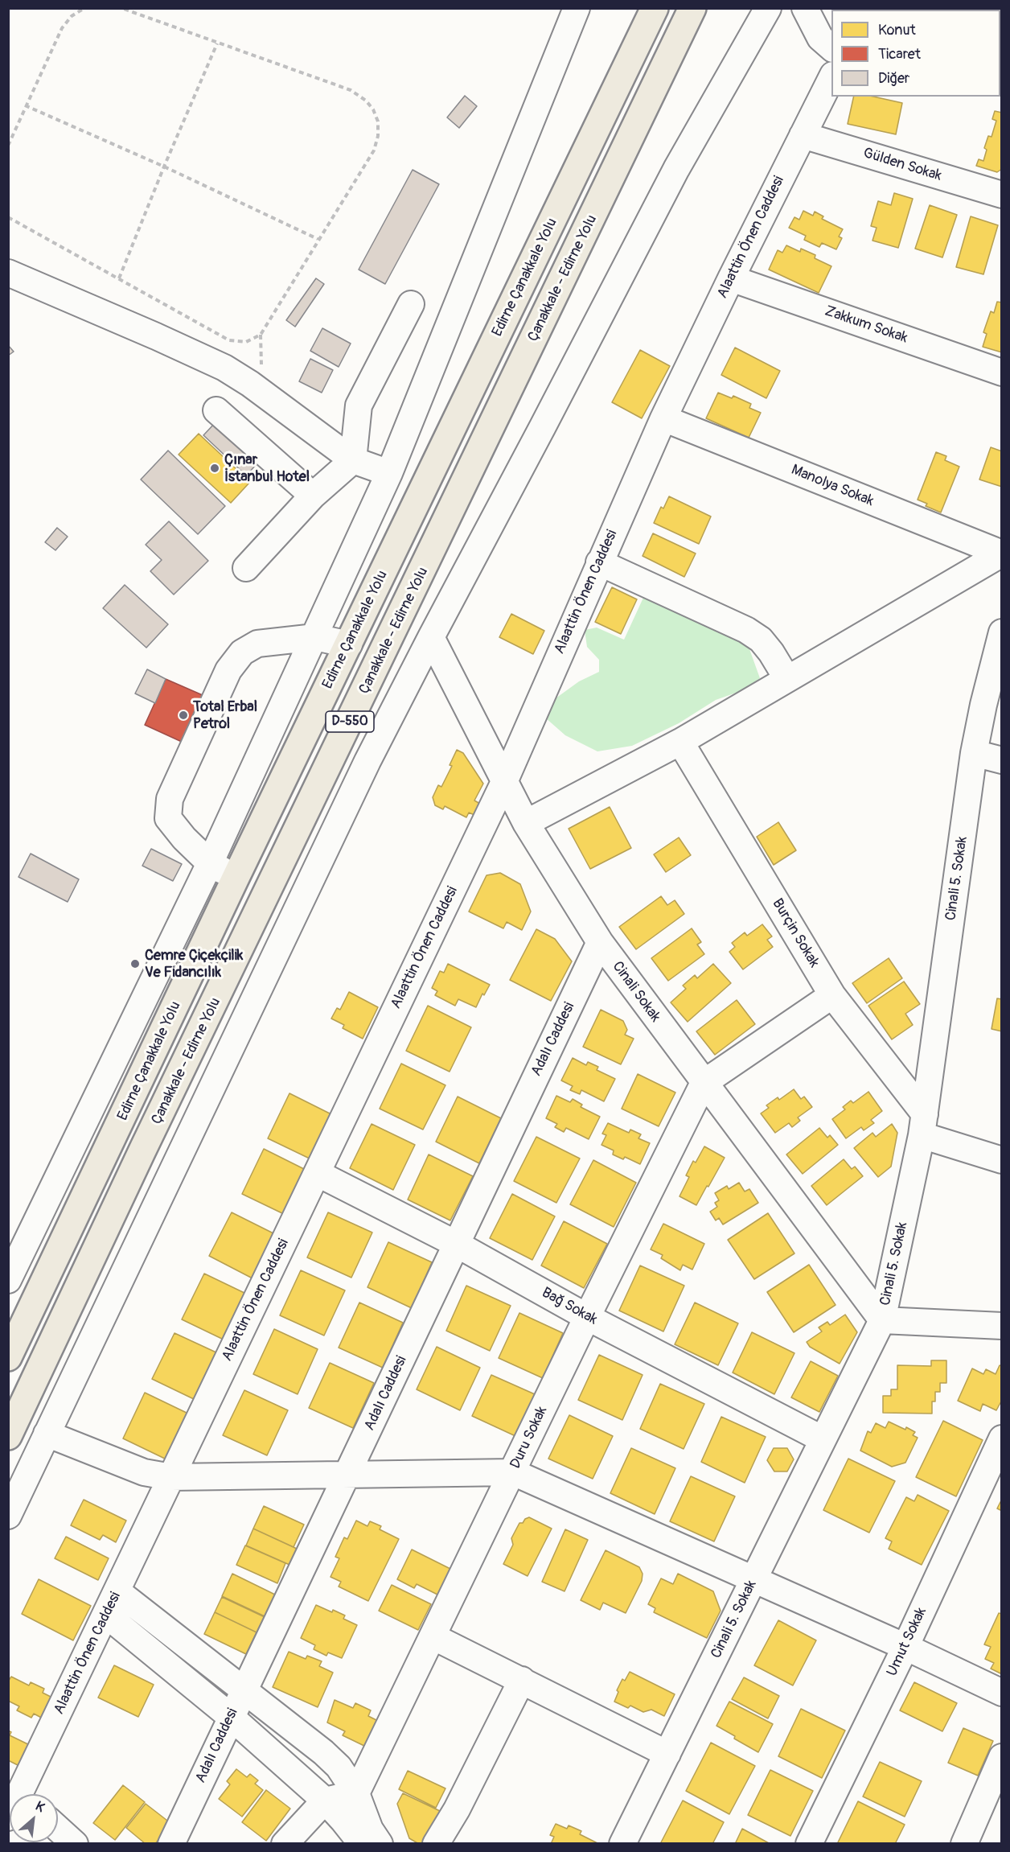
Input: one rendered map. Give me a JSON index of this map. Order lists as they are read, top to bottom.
{
  "streets": {
    "highway": ["Edirne Çanakkale Yolu", "Çanakkale - Edirne Yolu", "D-550"],
    "street": [
      "Gülden Sokak",
      "Alaattin Önen Caddesi",
      "Zakkum Sokak",
      "Manolya Sokak",
      "Cinali 5. Sokak",
      "Burçin Sokak",
      "Cinali Sokak",
      "Adalı Caddesi",
      "Bağ Sokak",
      "Duru Sokak",
      "Umut Sokak"
    ]
  },
  "crossings": [
    ["Gülden Sokak", "Alaattin Önen Caddesi"],
    ["Alaattin Önen Caddesi", "Zakkum Sokak"],
    ["Alaattin Önen Caddesi", "Manolya Sokak"],
    ["Alaattin Önen Caddesi", "Cinali Sokak"],
    ["Alaattin Önen Caddesi", "Bağ Sokak"],
    ["Cinali 5. Sokak", "Burçin Sokak"],
    ["Cinali 5. Sokak", "Cinali Sokak"],
    ["Cinali 5. Sokak", "Bağ Sokak"],
    ["Cinali Sokak", "Adalı Caddesi"],
    ["Cinali Sokak", "Duru Sokak"],
    ["Adalı Caddesi", "Bağ Sokak"],
    ["Bağ Sokak", "Duru Sokak"]
  ],
  "places": ["Çınar İstanbul Hotel", "Total Erbal Petrol", "Cemre Çiçekçilik Ve Fidancılık"],
  "legend": ["Konut", "Ticaret", "Diğer"],
  "north": "top right"
}
